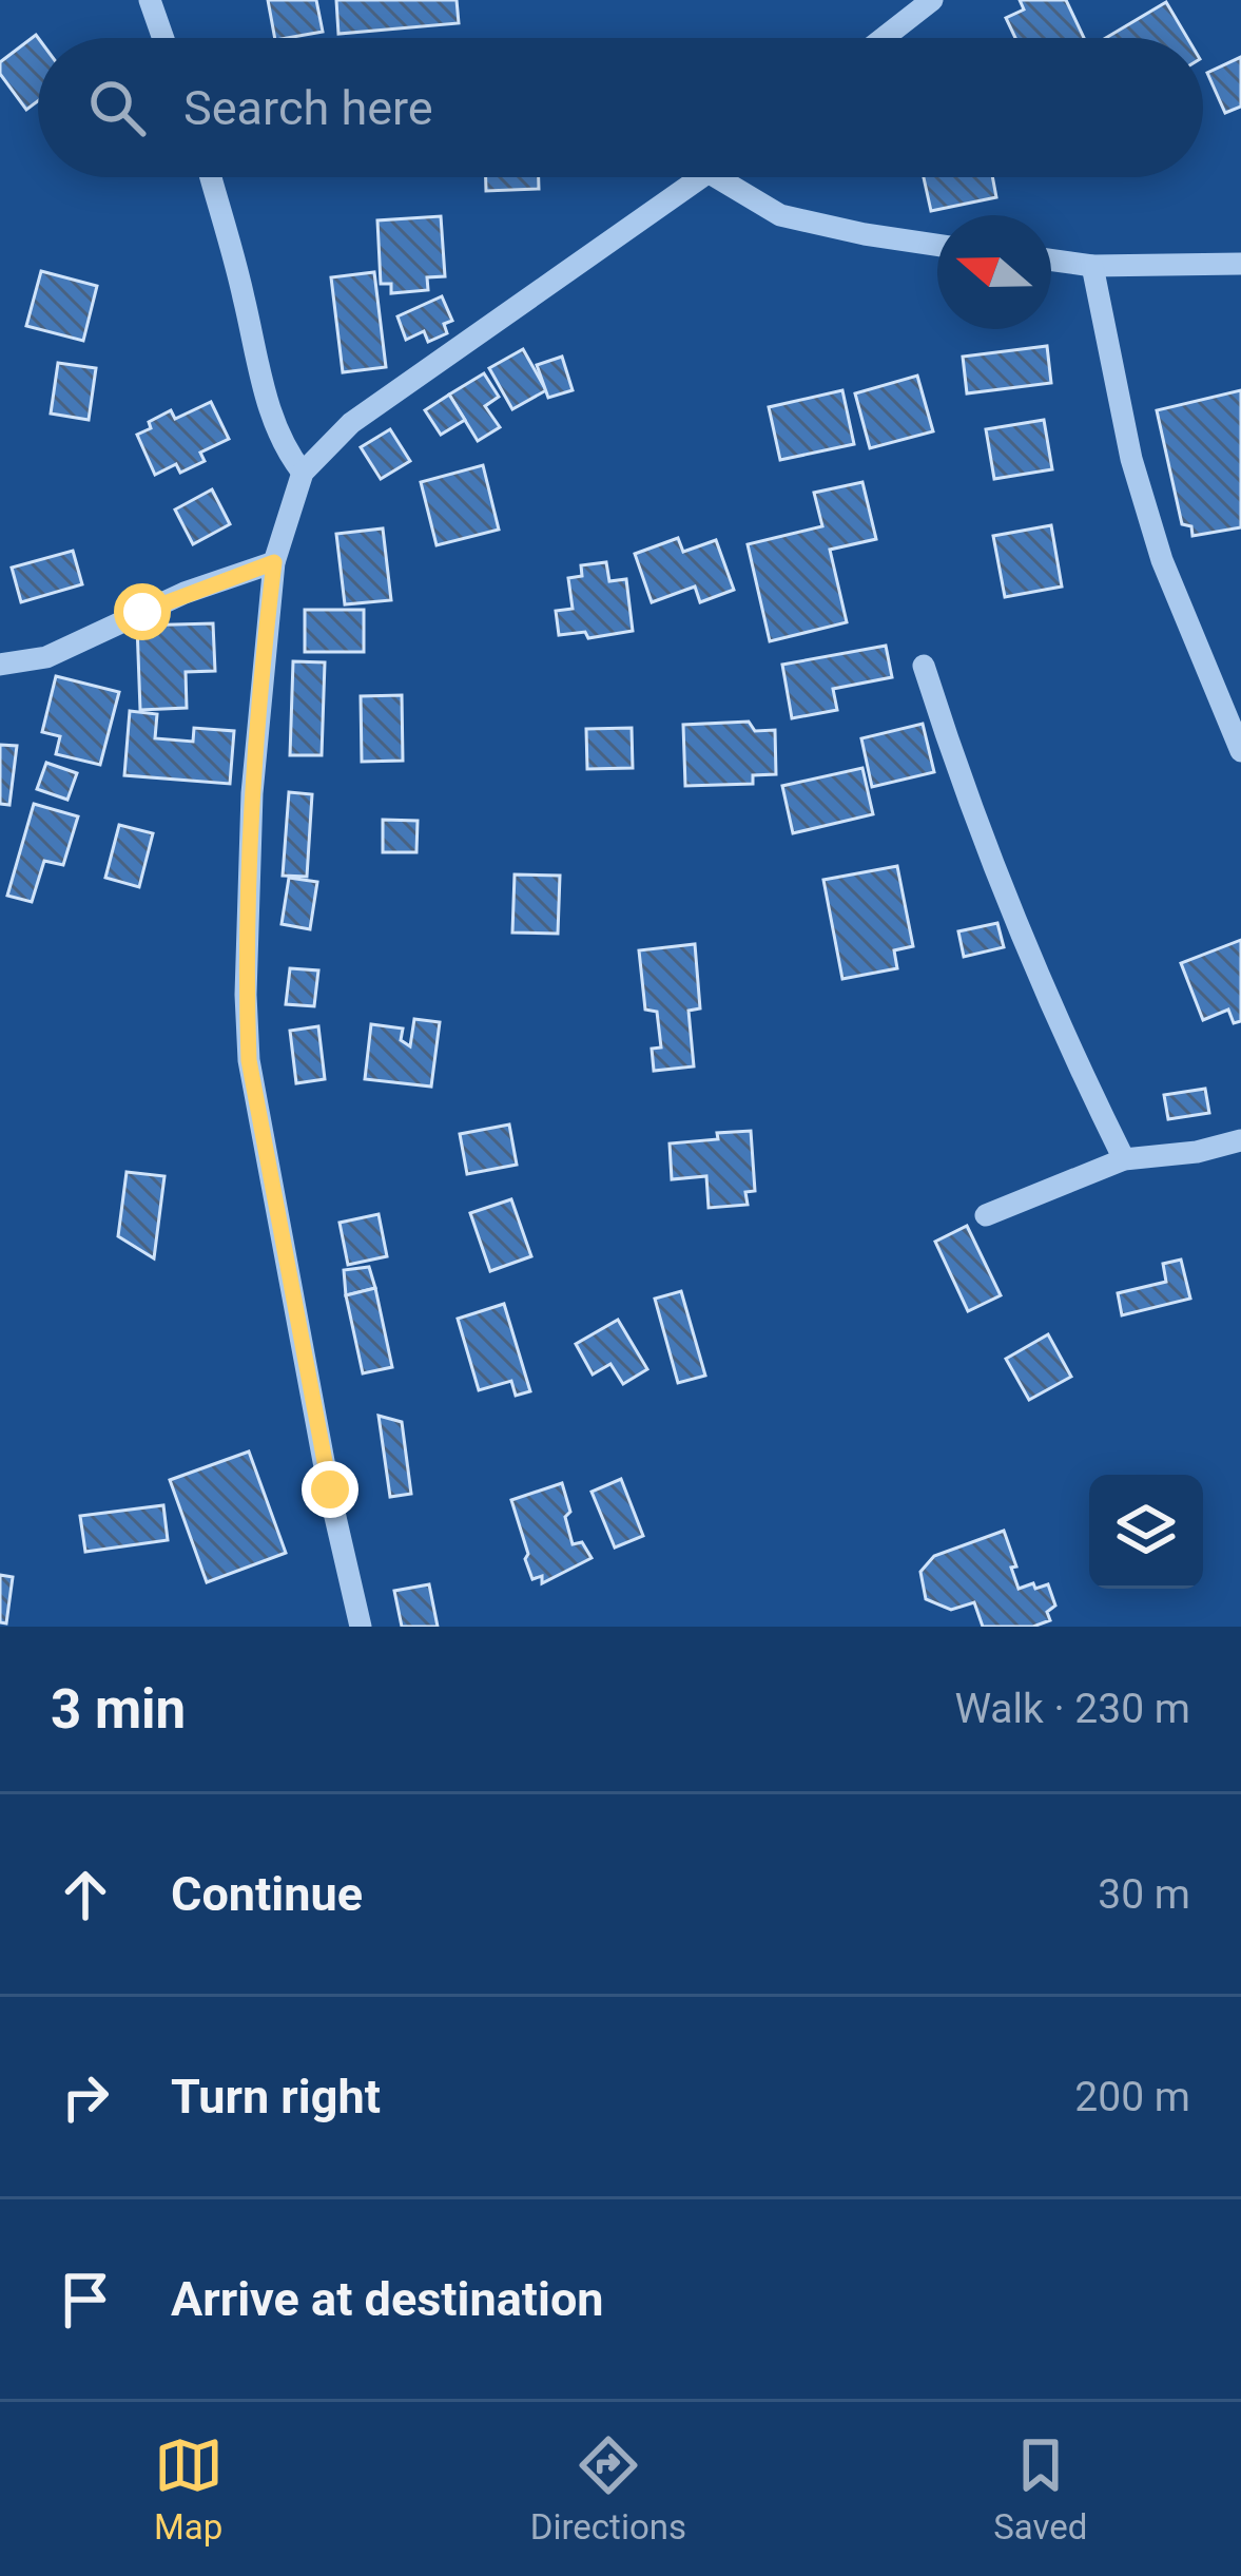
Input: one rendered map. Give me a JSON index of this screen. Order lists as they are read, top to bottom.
{
  "north": "left",
  "page": {
    "search": "Search here",
    "heading": ["3 min", "Walk · 230 m"],
    "list": [
      ["Continue", "30 m"],
      ["Turn right", "200 m"],
      "Arrive at destination"
    ],
    "nav": ["Map", "Directions", "Saved"]
  }
}
